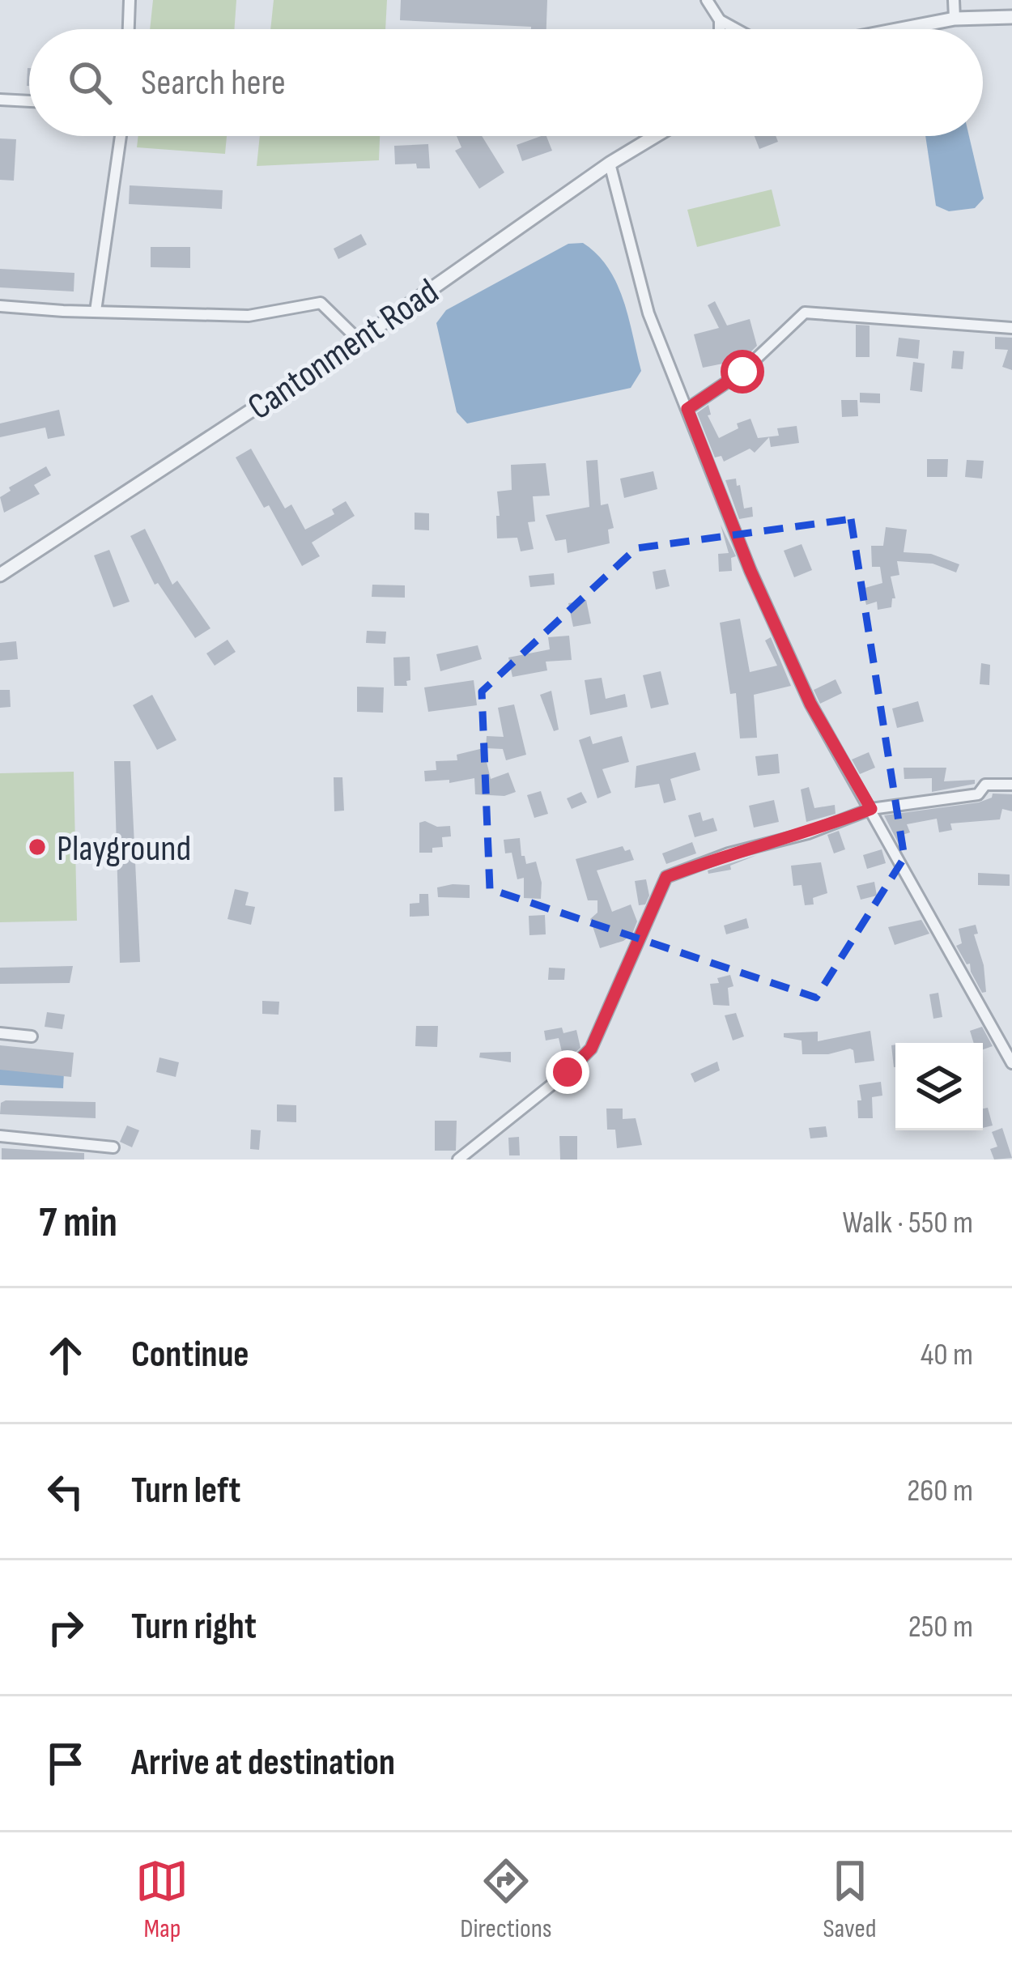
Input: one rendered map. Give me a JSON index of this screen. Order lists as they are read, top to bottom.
{
  "streets": {
    "street": ["Cantonment Road"]
  },
  "places": ["Playground"],
  "page": {
    "search": "Search here",
    "heading": ["7 min", "Walk · 550 m"],
    "list": [
      ["Continue", "40 m"],
      ["Turn left", "260 m"],
      ["Turn right", "250 m"],
      "Arrive at destination"
    ],
    "nav": ["Map", "Directions", "Saved"]
  }
}
